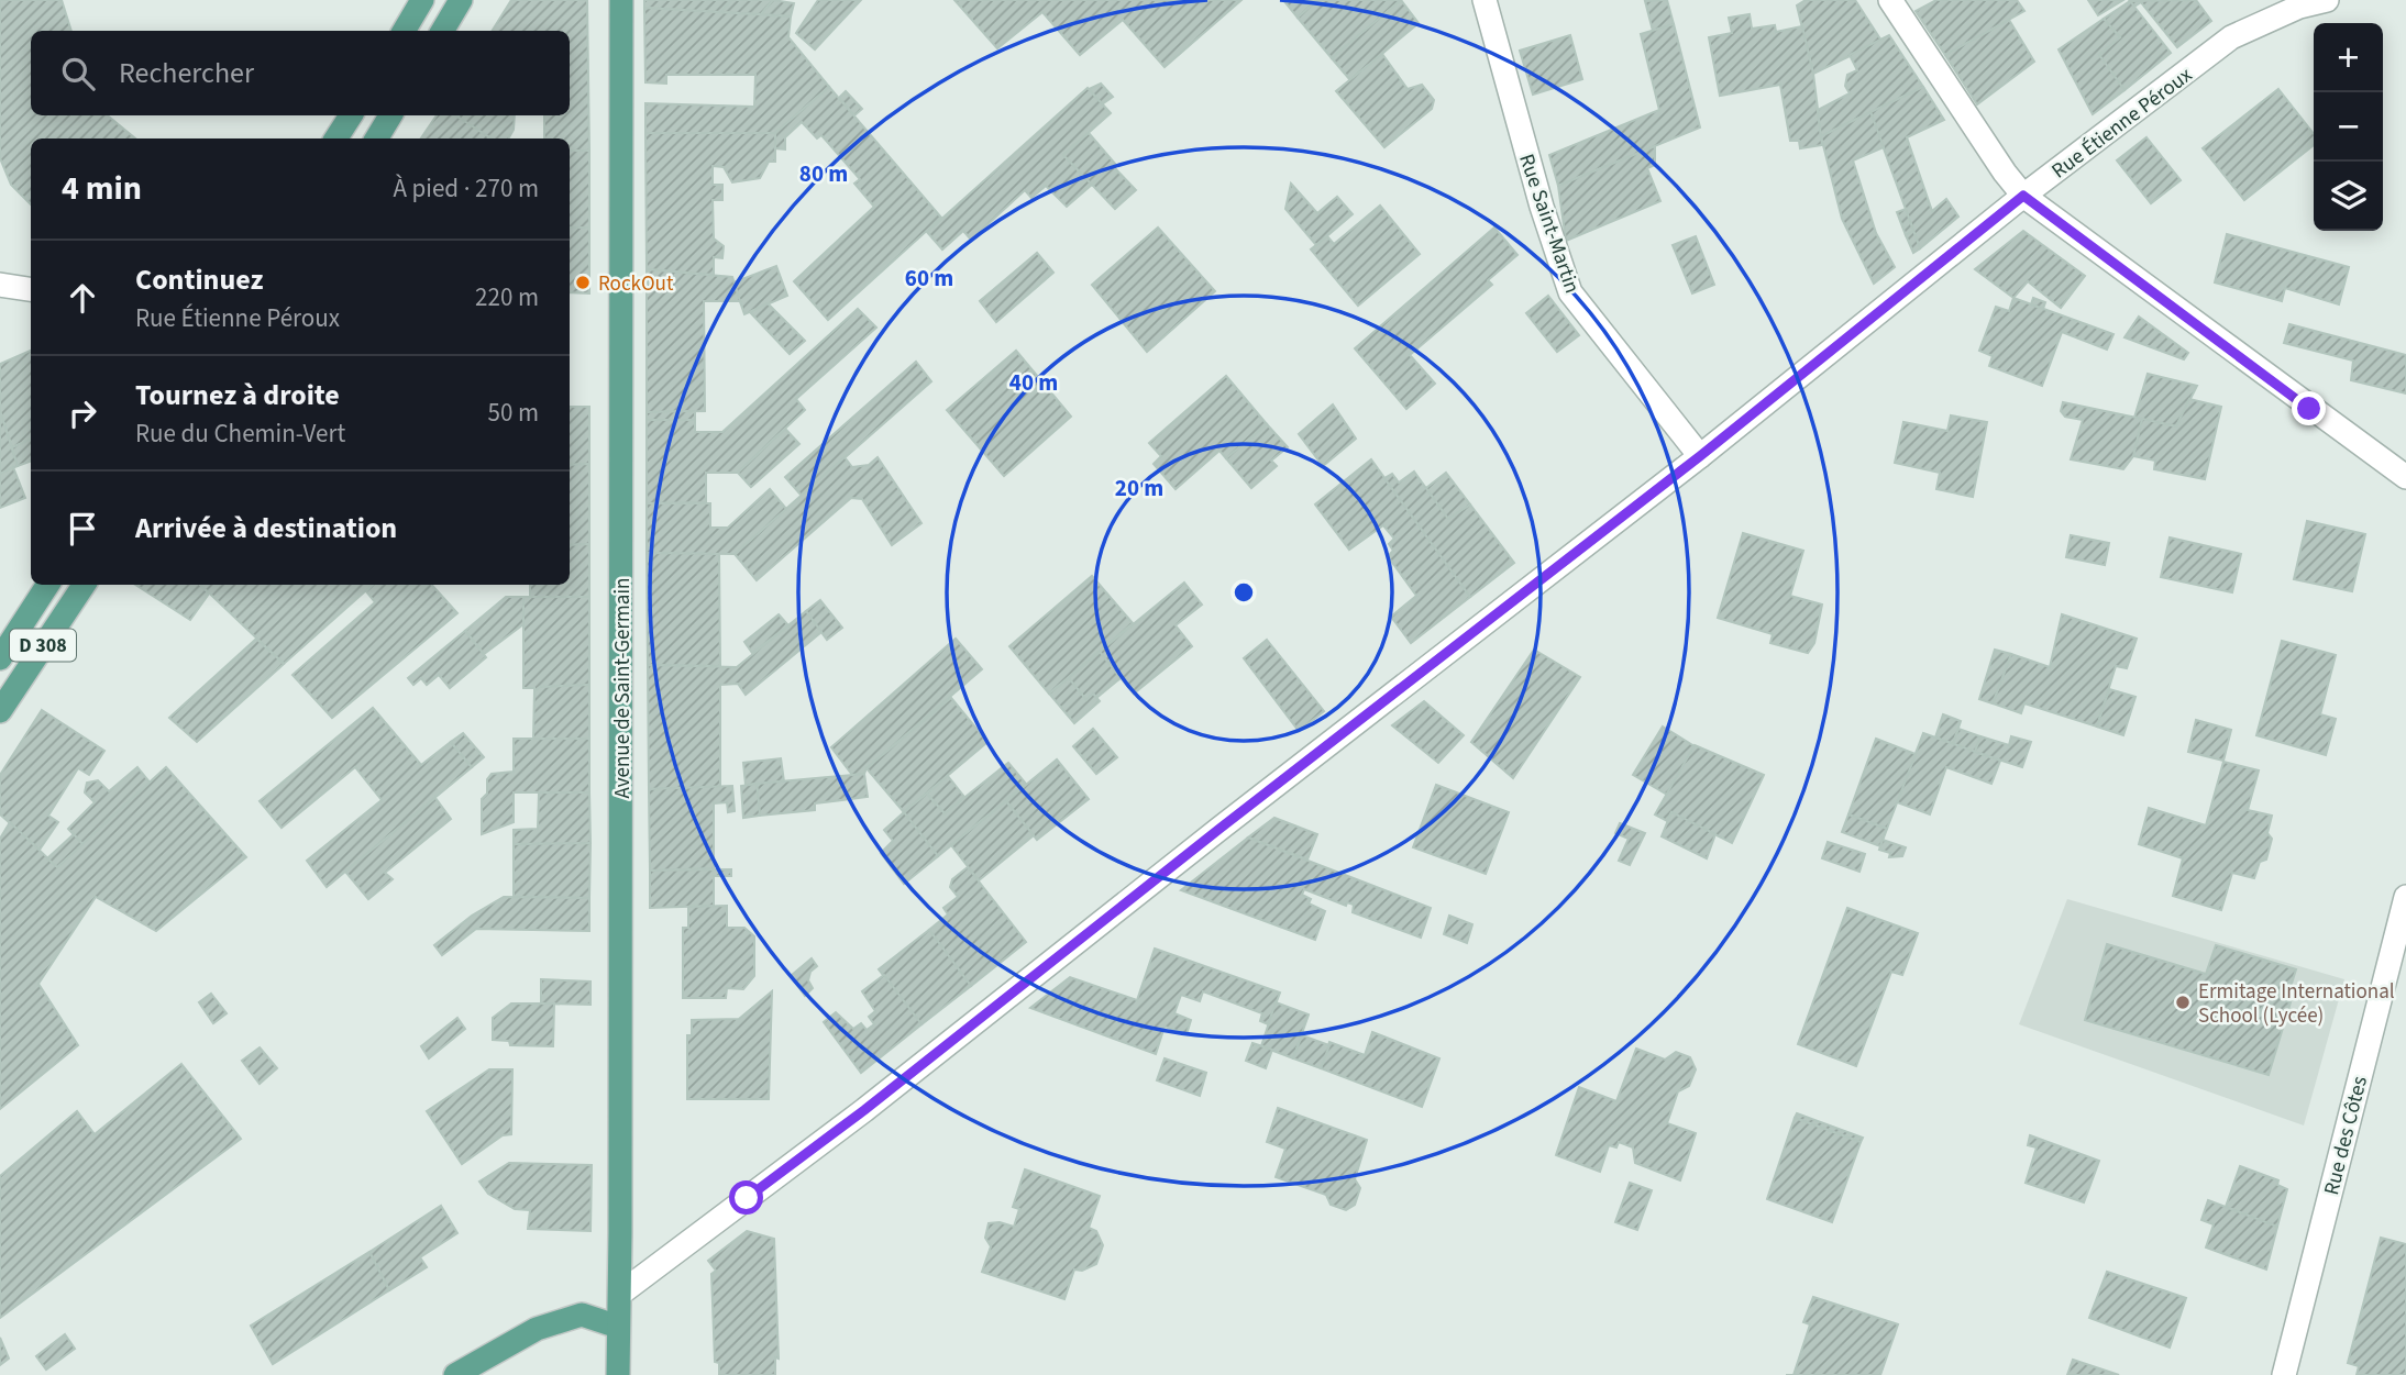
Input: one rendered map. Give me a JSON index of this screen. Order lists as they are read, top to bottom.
{
  "streets": {
    "main road": ["D 308", "Avenue de Saint-Germain"],
    "street": ["Rue Étienne Péroux", "Rue Saint-Martin", "Rue des Côtes"]
  },
  "crossings": [
    ["Rue Étienne Péroux", "Rue Saint-Martin"],
    ["Rue Étienne Péroux", "Avenue de Saint-Germain"]
  ],
  "places": ["RockOut", "Ermitage International School (Lycée)"],
  "page": {
    "map_buttons": ["+", "−"],
    "search": "Rechercher",
    "heading": ["4 min", "À pied · 270 m"],
    "list": [
      ["Continuez", "Rue Étienne Péroux", "220 m"],
      ["Tournez à droite", "Rue du Chemin-Vert", "50 m"],
      "Arrivée à destination"
    ]
  },
  "rings": [
    "80 m",
    "60 m",
    "40 m",
    "20 m"
  ]
}
